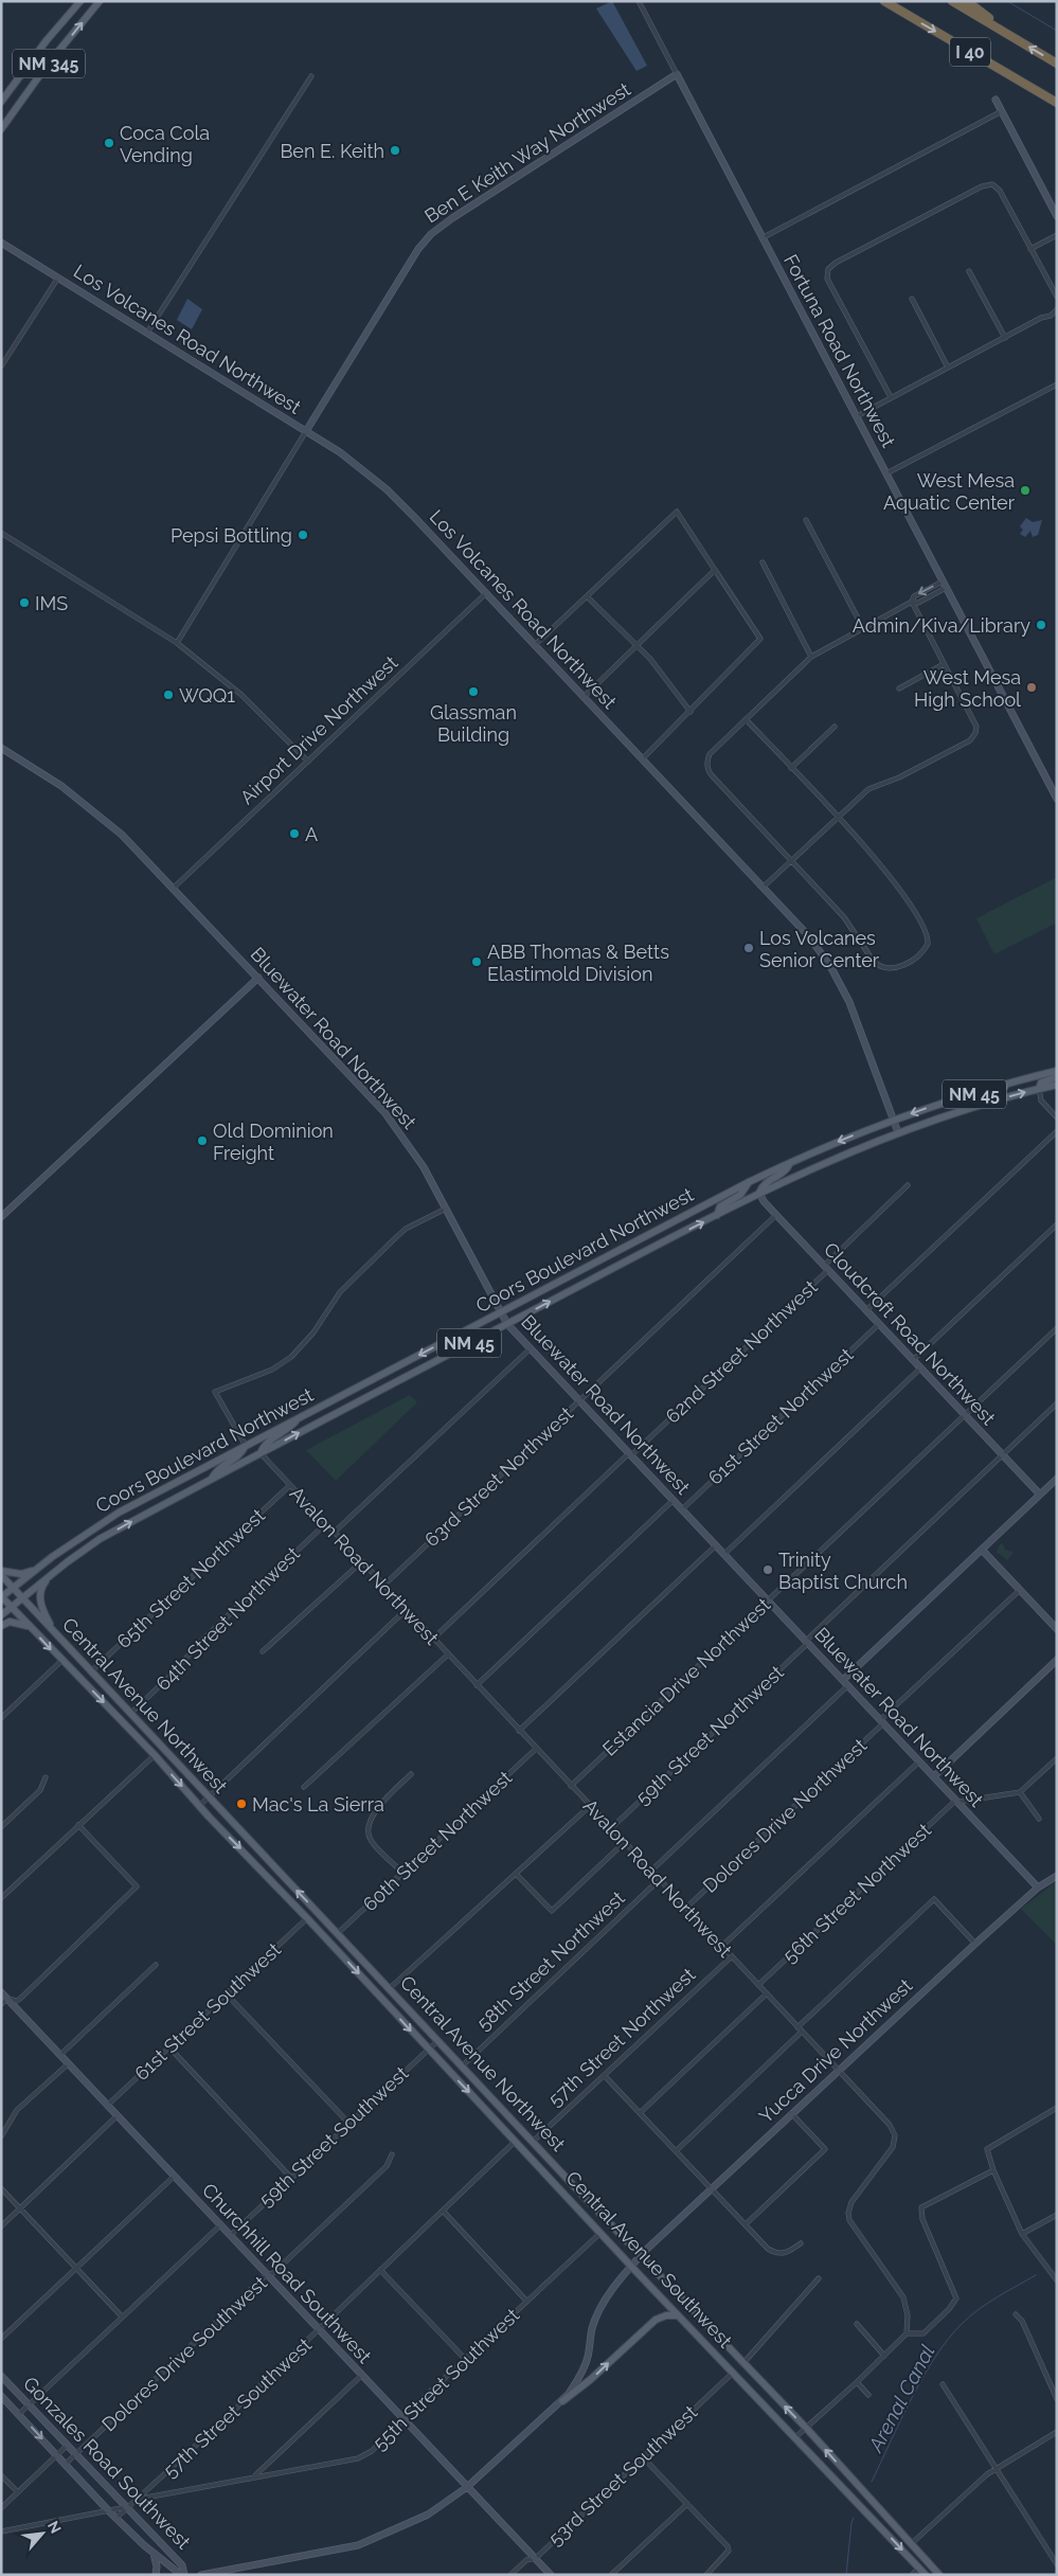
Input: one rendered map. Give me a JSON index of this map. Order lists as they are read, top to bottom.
{
  "streets": {
    "highway": ["I 40"],
    "main road": [
      "NM 345",
      "NM 45",
      "Coors Boulevard Northwest",
      "Central Avenue Northwest",
      "Central Avenue Southwest"
    ],
    "street": [
      "Ben E Keith Way Northwest",
      "Los Volcanes Road Northwest",
      "Fortuna Road Northwest",
      "Airport Drive Northwest",
      "Bluewater Road Northwest",
      "Cloudcroft Road Northwest",
      "62nd Street Northwest",
      "61st Street Northwest",
      "63rd Street Northwest",
      "Avalon Road Northwest",
      "65th Street Northwest",
      "64th Street Northwest",
      "Estancia Drive Northwest",
      "59th Street Northwest",
      "Dolores Drive Northwest",
      "60th Street Northwest",
      "56th Street Northwest",
      "58th Street Northwest",
      "61st Street Southwest",
      "57th Street Northwest",
      "Yucca Drive Northwest",
      "59th Street Southwest",
      "Churchhill Road Southwest",
      "Dolores Drive Southwest",
      "55th Street Southwest",
      "57th Street Southwest",
      "Gonzales Road Southwest",
      "53rd Street Southwest"
    ]
  },
  "crossings": [
    ["Ben E Keith Way Northwest", "Los Volcanes Road Northwest"],
    ["Ben E Keith Way Northwest", "Fortuna Road Northwest"],
    ["Los Volcanes Road Northwest", "Airport Drive Northwest"],
    ["Los Volcanes Road Northwest", "Coors Boulevard Northwest"],
    ["Airport Drive Northwest", "Bluewater Road Northwest"],
    ["Bluewater Road Northwest", "Coors Boulevard Northwest"],
    ["Bluewater Road Northwest", "62nd Street Northwest"],
    ["Bluewater Road Northwest", "61st Street Northwest"],
    ["Bluewater Road Northwest", "63rd Street Northwest"],
    ["Bluewater Road Northwest", "Estancia Drive Northwest"],
    ["Bluewater Road Northwest", "59th Street Northwest"],
    ["Bluewater Road Northwest", "Dolores Drive Northwest"],
    ["Bluewater Road Northwest", "56th Street Northwest"],
    ["Bluewater Road Northwest", "Yucca Drive Northwest"],
    ["NM 45", "Coors Boulevard Northwest"],
    ["NM 45", "Central Avenue Northwest"],
    ["NM 45", "Central Avenue Southwest"],
    ["Coors Boulevard Northwest", "Cloudcroft Road Northwest"],
    ["Coors Boulevard Northwest", "Avalon Road Northwest"],
    ["Coors Boulevard Northwest", "Central Avenue Northwest"],
    ["Cloudcroft Road Northwest", "62nd Street Northwest"],
    ["Cloudcroft Road Northwest", "61st Street Northwest"],
    ["Cloudcroft Road Northwest", "63rd Street Northwest"],
    ["Cloudcroft Road Northwest", "Estancia Drive Northwest"],
    ["Cloudcroft Road Northwest", "59th Street Northwest"],
    ["62nd Street Northwest", "Avalon Road Northwest"],
    ["63rd Street Northwest", "Avalon Road Northwest"],
    ["Avalon Road Northwest", "65th Street Northwest"],
    ["Avalon Road Northwest", "64th Street Northwest"],
    ["Avalon Road Northwest", "Estancia Drive Northwest"],
    ["Avalon Road Northwest", "59th Street Northwest"],
    ["Avalon Road Northwest", "Dolores Drive Northwest"],
    ["Avalon Road Northwest", "60th Street Northwest"],
    ["Avalon Road Northwest", "56th Street Northwest"],
    ["Avalon Road Northwest", "58th Street Northwest"],
    ["Avalon Road Northwest", "57th Street Northwest"],
    ["Avalon Road Northwest", "Yucca Drive Northwest"],
    ["65th Street Northwest", "Central Avenue Northwest"],
    ["64th Street Northwest", "Central Avenue Northwest"],
    ["Central Avenue Northwest", "60th Street Northwest"],
    ["Central Avenue Northwest", "58th Street Northwest"],
    ["Central Avenue Northwest", "57th Street Northwest"],
    ["Central Avenue Northwest", "Yucca Drive Northwest"],
    ["Central Avenue Northwest", "59th Street Southwest"],
    ["61st Street Southwest", "Central Avenue Southwest"],
    ["61st Street Southwest", "Churchhill Road Southwest"],
    ["Yucca Drive Northwest", "Central Avenue Southwest"],
    ["Yucca Drive Northwest", "Churchhill Road Southwest"],
    ["59th Street Southwest", "Central Avenue Southwest"],
    ["59th Street Southwest", "Churchhill Road Southwest"],
    ["Central Avenue Southwest", "55th Street Southwest"],
    ["Central Avenue Southwest", "57th Street Southwest"],
    ["Central Avenue Southwest", "53rd Street Southwest"],
    ["Churchhill Road Southwest", "Dolores Drive Southwest"],
    ["Churchhill Road Southwest", "55th Street Southwest"],
    ["Churchhill Road Southwest", "57th Street Southwest"],
    ["Churchhill Road Southwest", "53rd Street Southwest"],
    ["Dolores Drive Southwest", "Gonzales Road Southwest"],
    ["55th Street Southwest", "57th Street Southwest"],
    ["57th Street Southwest", "Gonzales Road Southwest"]
  ],
  "one_way": ["Central Avenue Southwest"],
  "water": ["Arenal Canal"],
  "places": [
    "Coca Cola Vending",
    "Ben E. Keith",
    "West Mesa Aquatic Center",
    "Pepsi Bottling",
    "IMS",
    "Admin/Kiva/Library",
    "West Mesa High School",
    "Glassman Building",
    "WQQ1",
    "A",
    "Los Volcanes Senior Center",
    "ABB Thomas & Betts Elastimold Division",
    "Old Dominion Freight",
    "Trinity Baptist Church",
    "Mac's La Sierra"
  ],
  "north": "top right"
}
